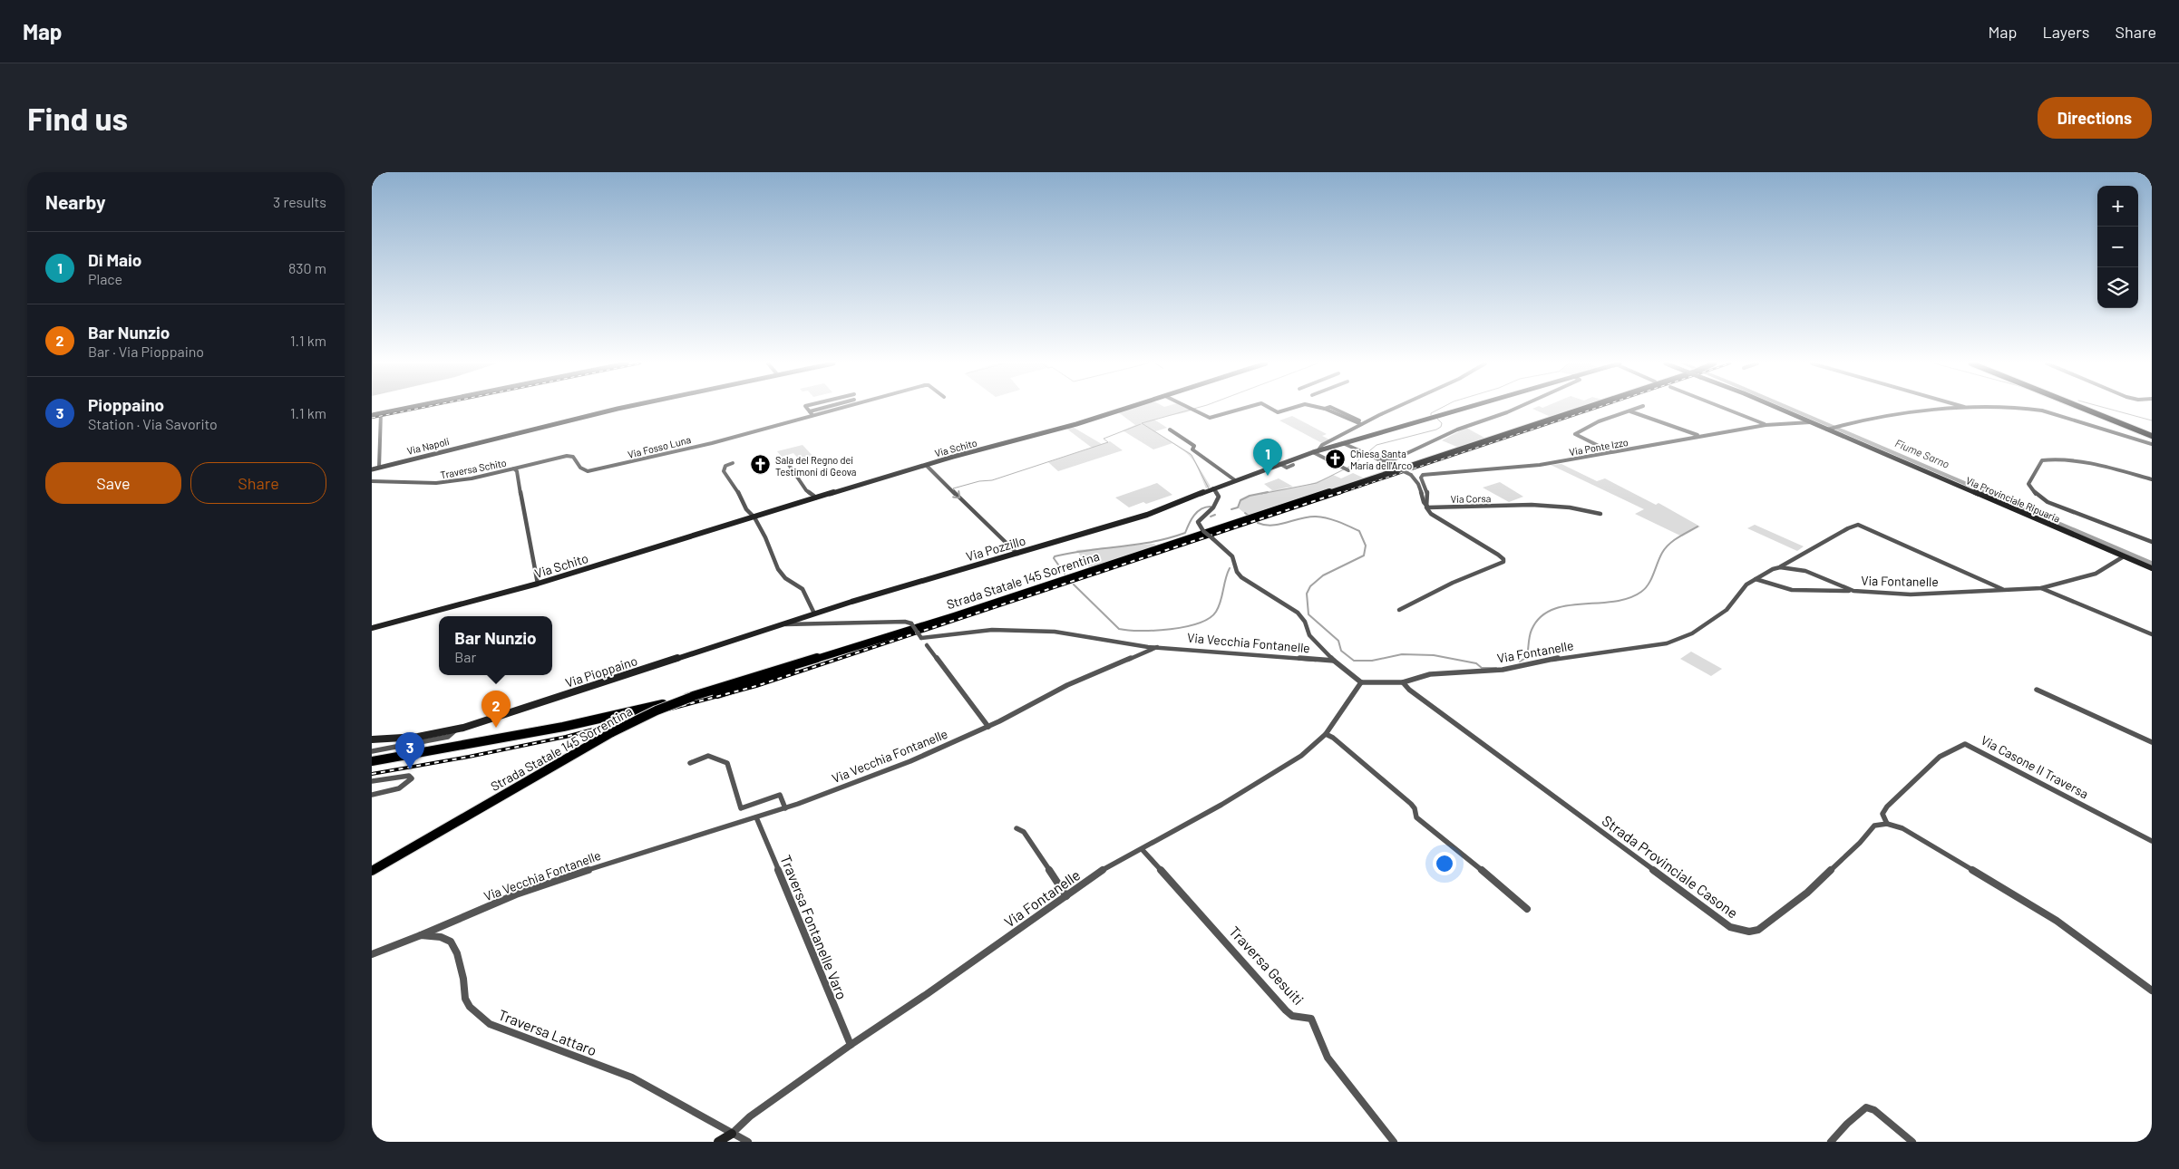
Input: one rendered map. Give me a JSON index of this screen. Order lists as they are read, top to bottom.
{
  "streets": {
    "highway": ["Strada Statale 145 Sorrentina"],
    "main road": [
      "Via Napoli",
      "Via Schito",
      "Via Provinciale Ripuaria",
      "Via Pozzillo",
      "Via Pioppaino"
    ],
    "street": [
      "Via Fosso Luna",
      "Via Ponte Izzo",
      "Traversa Schito",
      "Via Corsa",
      "Via Fontanelle",
      "Via Vecchia Fontanelle",
      "Via Casone II Traversa",
      "Strada Provinciale Casone",
      "Traversa Fontanelle Varo",
      "Traversa Gesuiti",
      "Traversa Lattaro"
    ]
  },
  "crossings": [
    ["Via Fosso Luna", "Traversa Schito"],
    ["Via Ponte Izzo", "Via Corsa"],
    ["Via Ponte Izzo", "Via Provinciale Ripuaria"],
    ["Via Schito", "Traversa Schito"],
    ["Via Provinciale Ripuaria", "Via Fontanelle"],
    ["Via Pozzillo", "Via Pioppaino"],
    ["Via Fontanelle", "Strada Provinciale Casone"],
    ["Via Fontanelle", "Traversa Fontanelle Varo"],
    ["Via Fontanelle", "Traversa Gesuiti"],
    ["Via Fontanelle", "Traversa Lattaro"],
    ["Via Vecchia Fontanelle", "Traversa Fontanelle Varo"],
    ["Via Vecchia Fontanelle", "Traversa Lattaro"],
    ["Via Casone II Traversa", "Strada Provinciale Casone"]
  ],
  "water": ["Fiume Sarno"],
  "places": {
    "church": ["Chiesa Santa Maria dell'Arco", "Sala del Regno dei Testimoni di Geova"]
  },
  "page": {
    "header": "Map",
    "nav": ["Map", "Layers", "Share"],
    "buttons": [
      "Directions",
      ["Save", "Share"]
    ],
    "title": "Find us",
    "heading": ["Nearby", "3 results"],
    "map_buttons": ["+", "−"],
    "list": [
      {
        "mark": "1",
        "name": "Di Maio",
        "note": "Place",
        "value": "830 m"
      },
      {
        "mark": "2",
        "name": "Bar Nunzio",
        "note": "Bar · Via Pioppaino",
        "value": "1.1 km"
      },
      {
        "mark": "3",
        "name": "Pioppaino",
        "note": "Station · Via Savorito",
        "value": "1.1 km"
      }
    ],
    "pins": ["1", "2", "3"],
    "popup": ["Bar Nunzio", "Bar"]
  }
}
